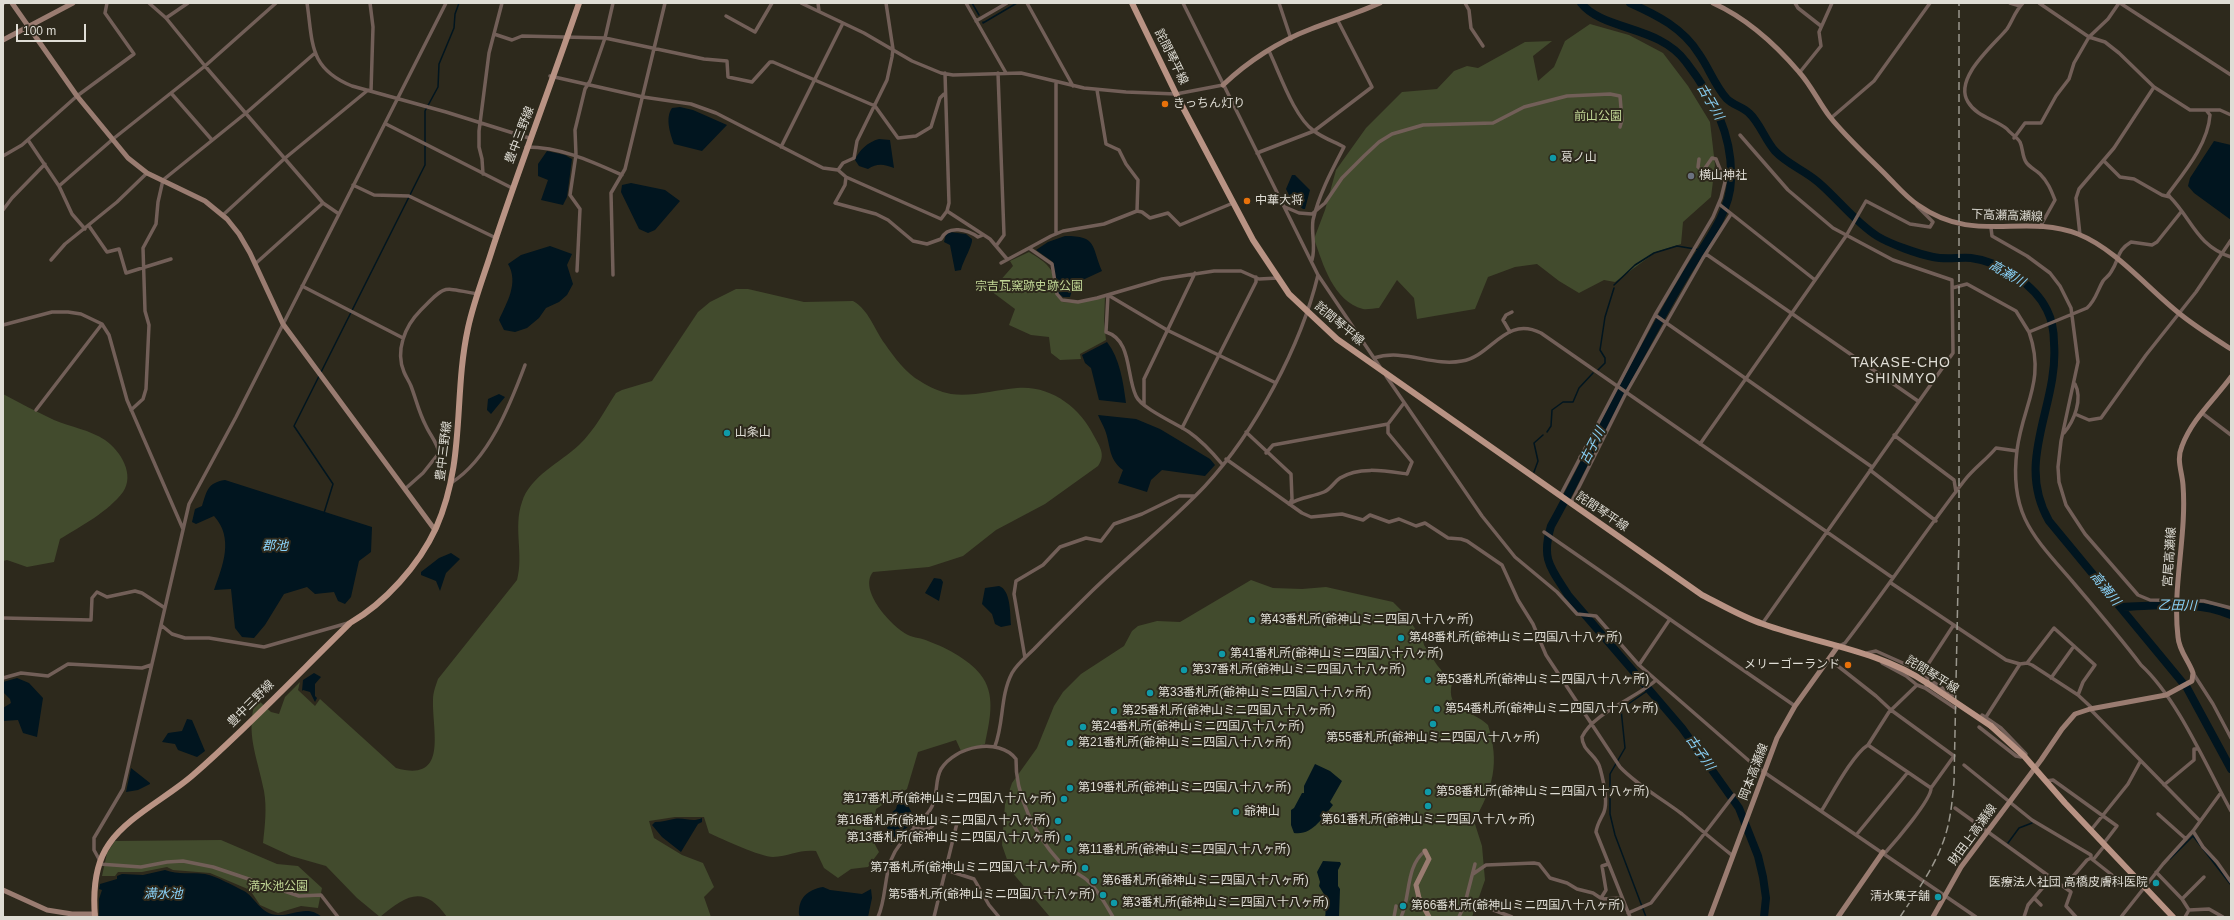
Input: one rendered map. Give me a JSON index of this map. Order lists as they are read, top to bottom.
{
  "streets": {
    "main road": [
      "詫間琴平線",
      "豊中三野線",
      "下高瀬高瀬線",
      "宮尾高瀬線",
      "岡本高瀬線",
      "財田上高瀬線"
    ]
  },
  "crossings": [
    ["詫間琴平線", "岡本高瀬線"],
    ["詫間琴平線", "財田上高瀬線"]
  ],
  "districts": ["TAKASE-CHO SHINMYO"],
  "water": [
    "古子川",
    "高瀬川",
    "郡池",
    "乙田川",
    "満水池"
  ],
  "parks": ["前山公園", "宗吉瓦窯跡史跡公園", "満水池公園"],
  "places": [
    "きっちん灯り",
    "葛ノ山",
    "横山神社",
    "中華大将",
    "山条山",
    "第43番札所(爺神山ミニ四国八十八ヶ所)",
    "第48番札所(爺神山ミニ四国八十八ヶ所)",
    "第41番札所(爺神山ミニ四国八十八ヶ所)",
    "メリーゴーランド",
    "第37番札所(爺神山ミニ四国八十八ヶ所)",
    "第53番札所(爺神山ミニ四国八十八ヶ所)",
    "第33番札所(爺神山ミニ四国八十八ヶ所)",
    "第54番札所(爺神山ミニ四国八十八ヶ所)",
    "第25番札所(爺神山ミニ四国八十八ヶ所)",
    "第55番札所(爺神山ミニ四国八十八ヶ所)",
    "第24番札所(爺神山ミニ四国八十八ヶ所)",
    "第21番札所(爺神山ミニ四国八十八ヶ所)",
    "第19番札所(爺神山ミニ四国八十八ヶ所)",
    "第58番札所(爺神山ミニ四国八十八ヶ所)",
    "第17番札所(爺神山ミニ四国八十八ヶ所)",
    "第61番札所(爺神山ミニ四国八十八ヶ所)",
    "爺神山",
    "第16番札所(爺神山ミニ四国八十八ヶ所)",
    "第13番札所(爺神山ミニ四国八十八ヶ所)",
    "第11番札所(爺神山ミニ四国八十八ヶ所)",
    "第7番札所(爺神山ミニ四国八十八ヶ所)",
    "第6番札所(爺神山ミニ四国八十八ヶ所)",
    "医療法人社団 高橋皮膚科医院",
    "第5番札所(爺神山ミニ四国八十八ヶ所)",
    "清水菓子舗",
    "第3番札所(爺神山ミニ四国八十八ヶ所)",
    "第66番札所(爺神山ミニ四国八十八ヶ所)"
  ],
  "scale_bar": "100 m"
}
